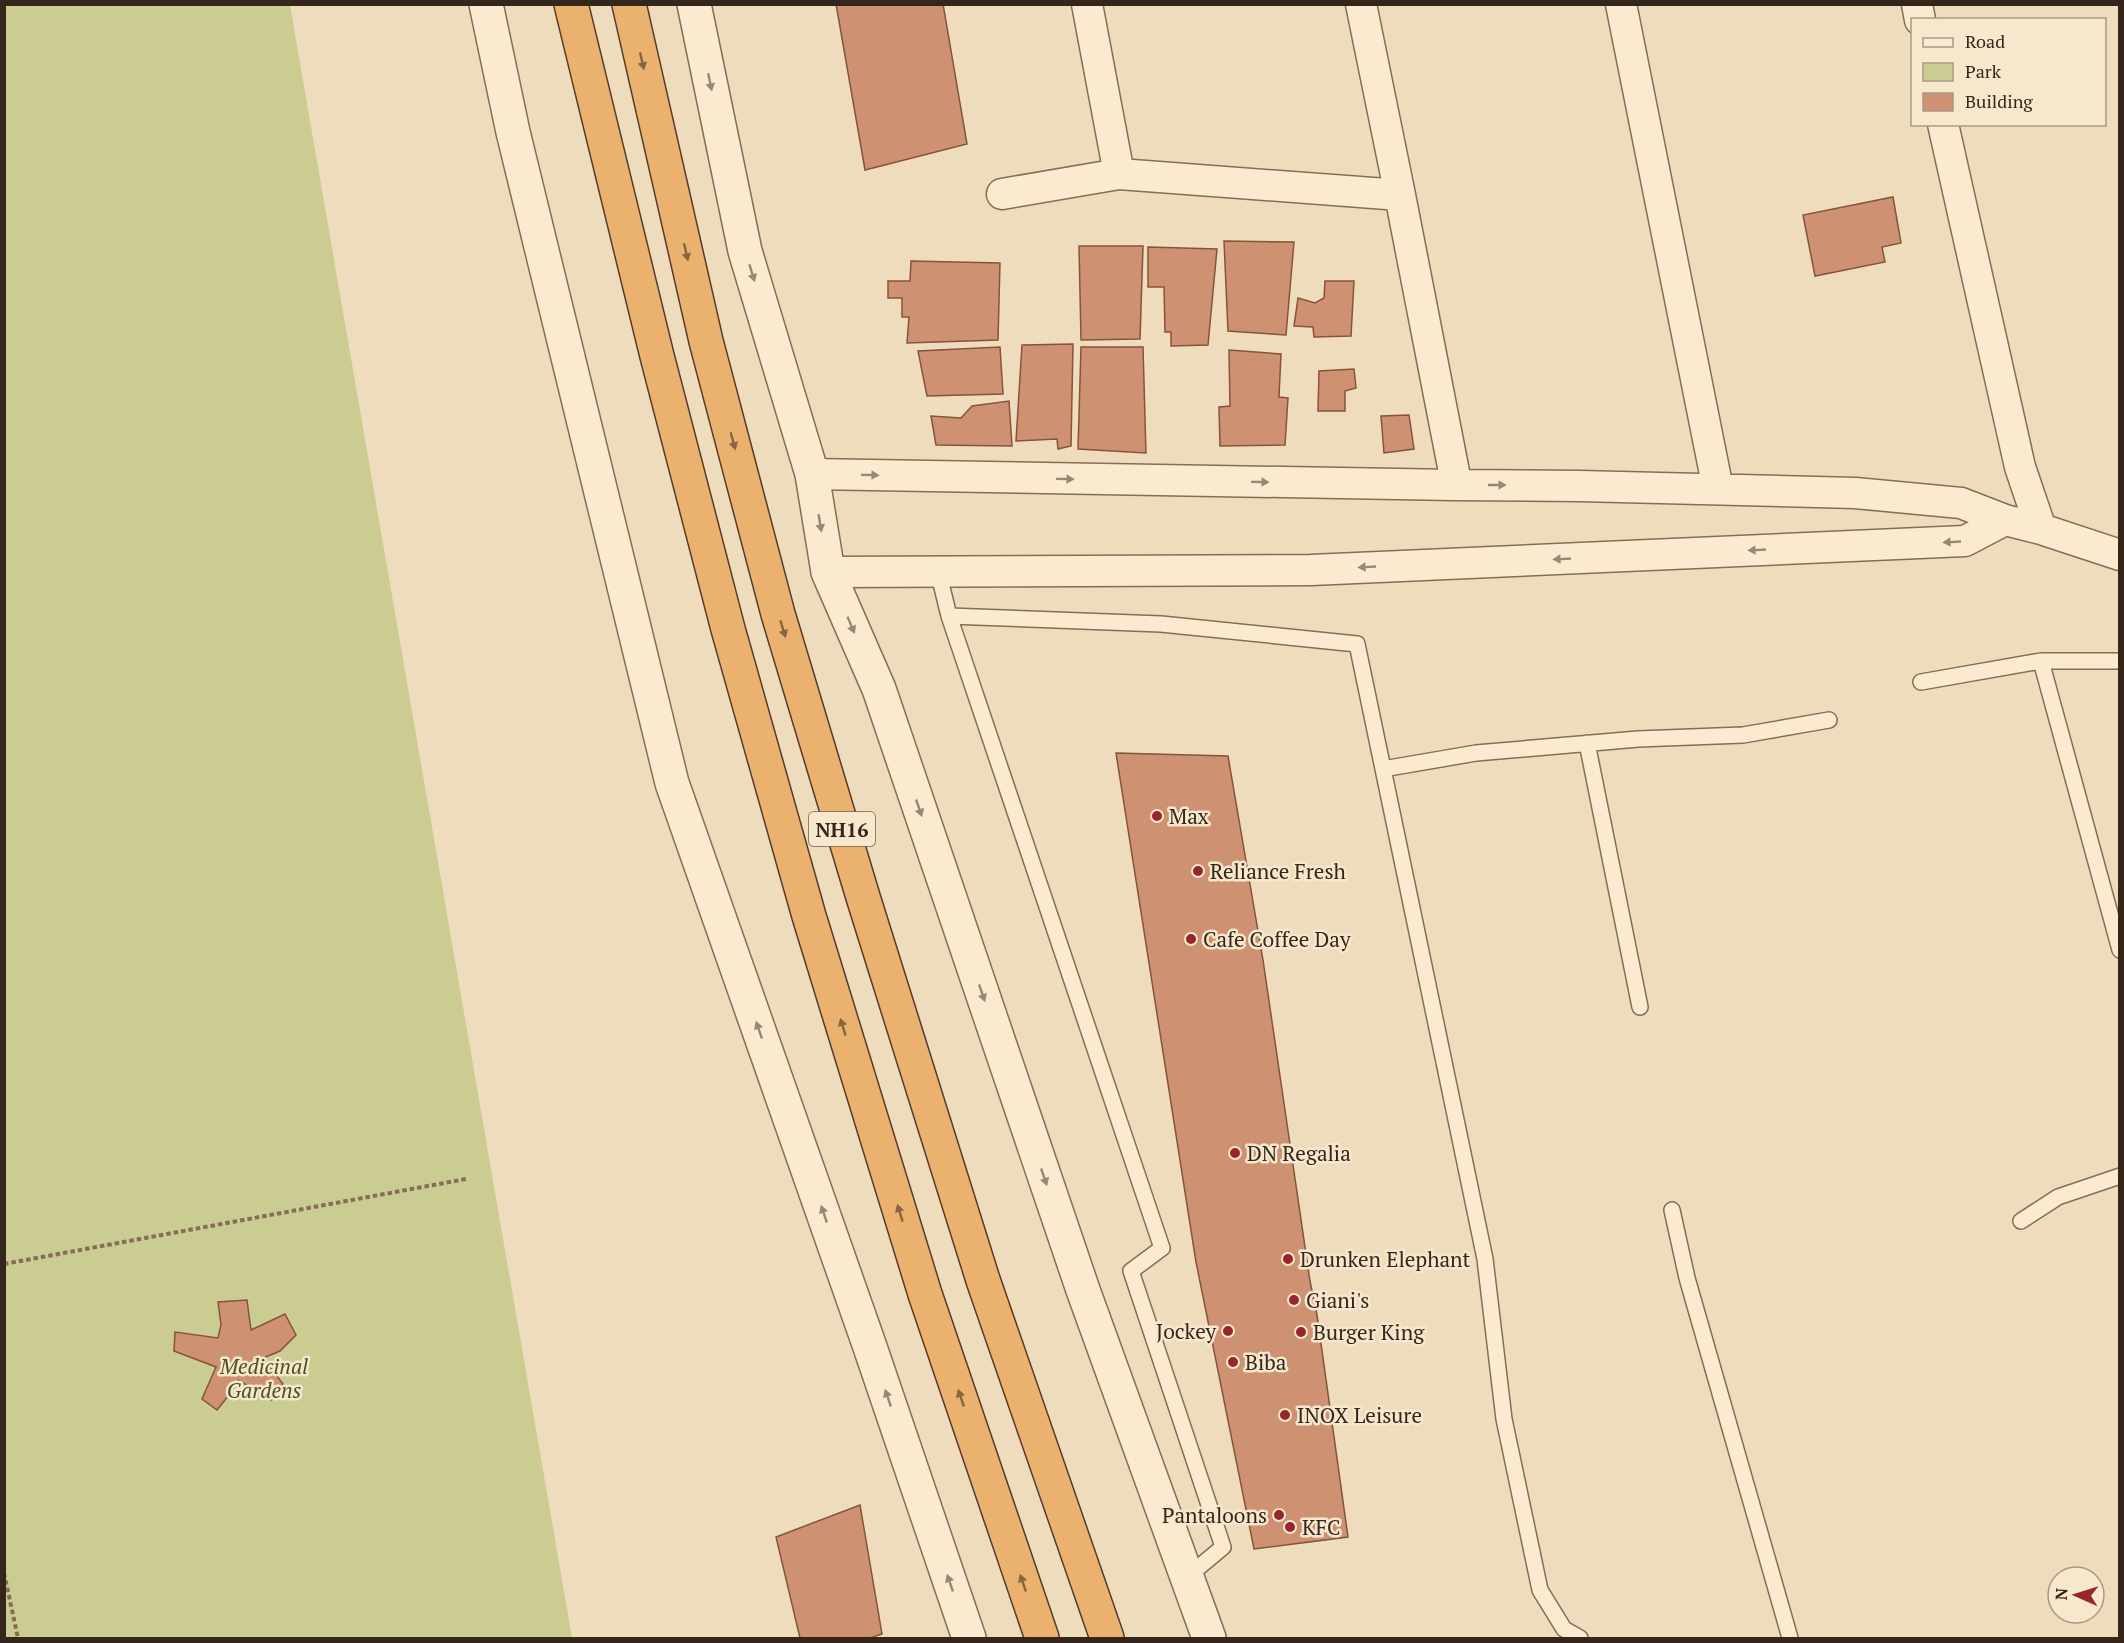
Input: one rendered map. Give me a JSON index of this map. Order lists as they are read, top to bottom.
{
  "streets": {
    "highway": ["NH16"]
  },
  "parks": ["Medicinal Gardens"],
  "places": [
    "Max",
    "Reliance Fresh",
    "Cafe Coffee Day",
    "DN Regalia",
    "Drunken Elephant",
    "Giani's",
    "Jockey",
    "Burger King",
    "Biba",
    "INOX Leisure",
    "Pantaloons",
    "KFC"
  ],
  "legend": ["Road", "Park", "Building"],
  "north": "left"
}
